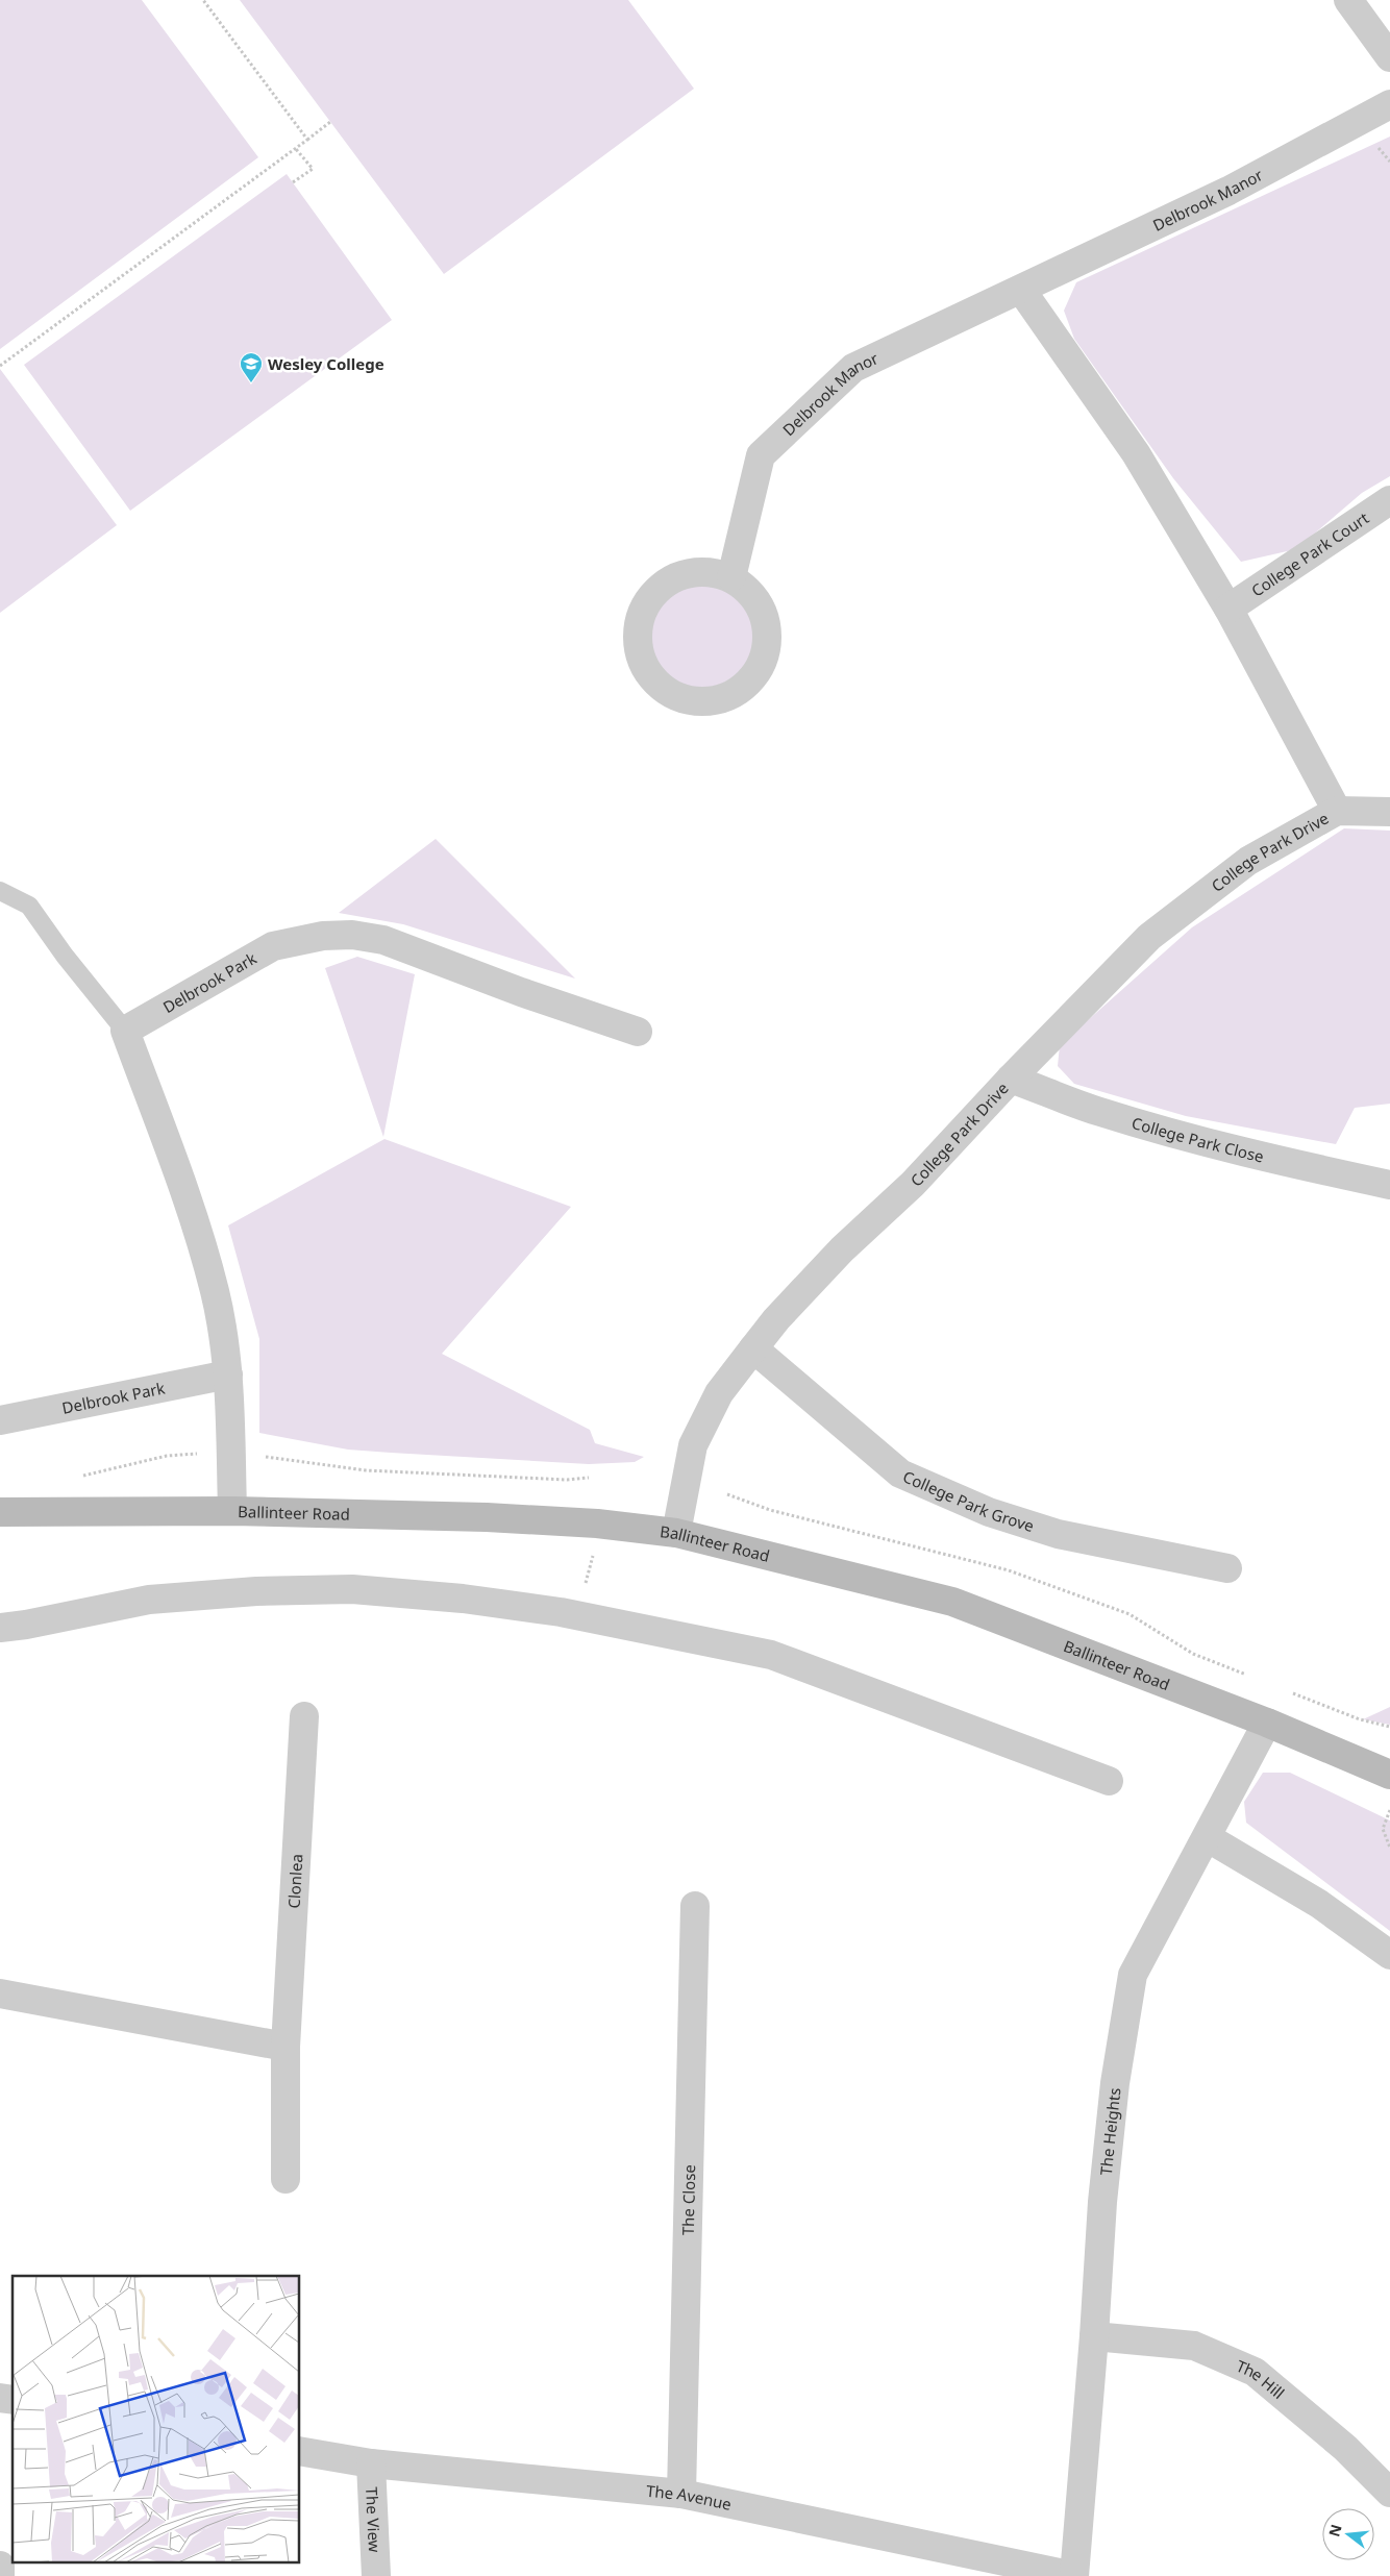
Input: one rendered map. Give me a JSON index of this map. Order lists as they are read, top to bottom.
{
  "streets": {
    "main road": ["Ballinteer Road"],
    "street": [
      "Delbrook Manor",
      "College Park Court",
      "College Park Drive",
      "Delbrook Park",
      "College Park Close",
      "College Park Grove",
      "Clonlea",
      "The Heights",
      "The Close",
      "The Hill",
      "The Avenue",
      "The View"
    ]
  },
  "crossings": [
    ["College Park Court", "College Park Drive"],
    ["College Park Drive", "College Park Close"],
    ["College Park Drive", "College Park Grove"],
    ["College Park Drive", "Ballinteer Road"],
    ["Ballinteer Road", "The Heights"],
    ["The Heights", "The Hill"],
    ["The Heights", "The Avenue"],
    ["The Close", "The Avenue"],
    ["The Avenue", "The View"]
  ],
  "places": {
    "school or university": ["Wesley College"]
  },
  "north": "left"
}
